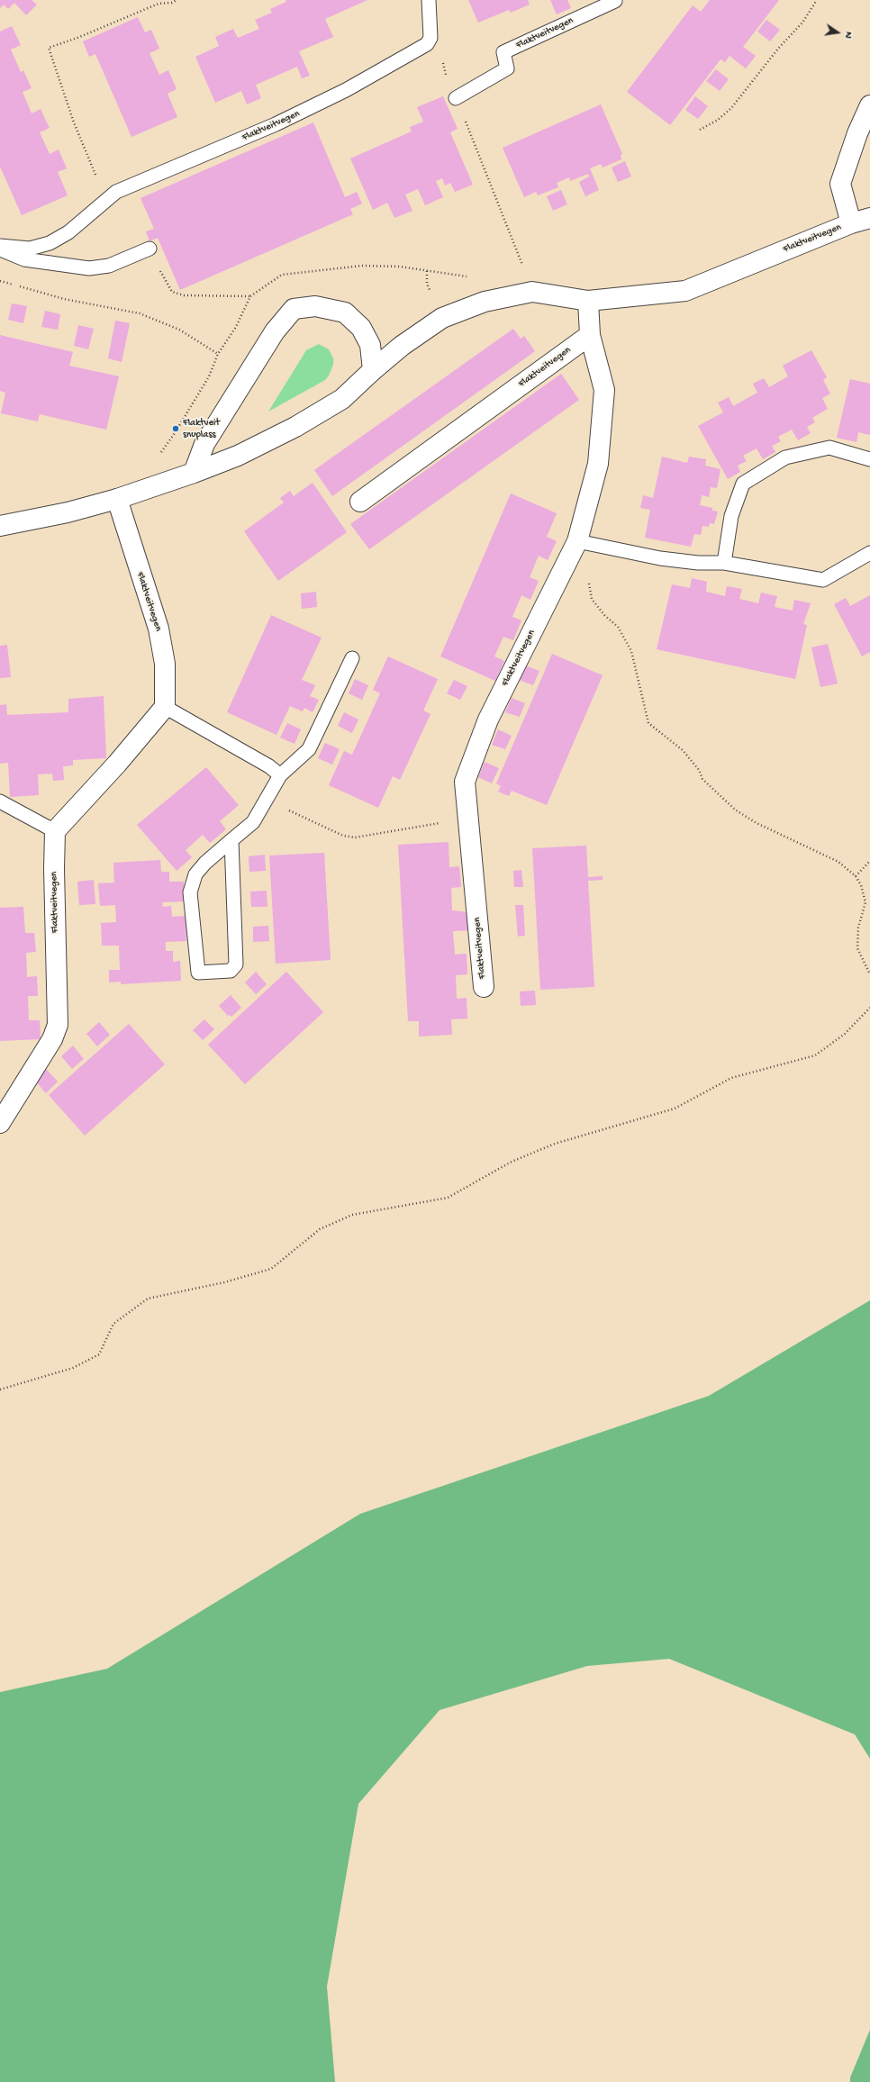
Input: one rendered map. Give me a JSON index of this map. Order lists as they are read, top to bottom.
{
  "streets": {
    "street": ["Flaktveitvegen"]
  },
  "places": ["Flaktveit snuplass"],
  "north": "right"
}
